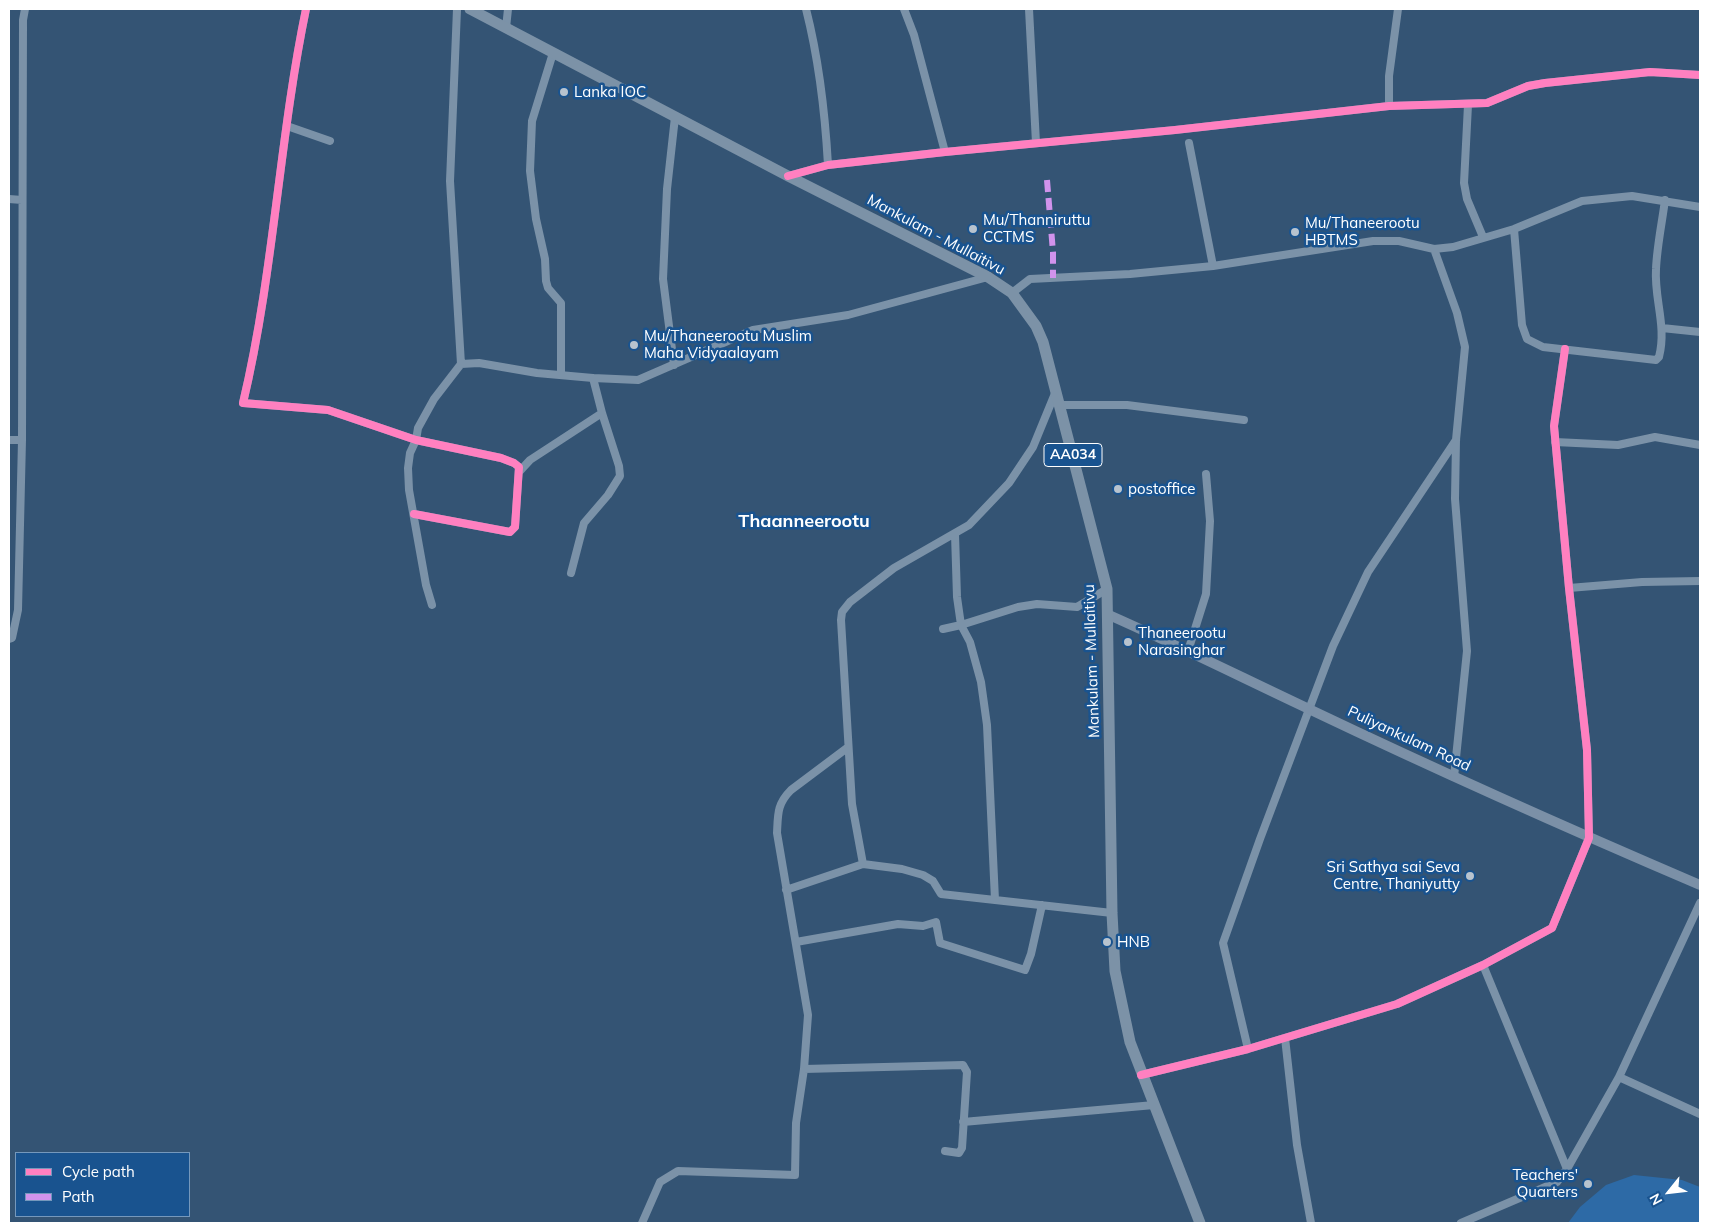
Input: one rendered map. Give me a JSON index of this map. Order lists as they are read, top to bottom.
{
  "streets": {
    "highway": ["Mankulam - Mullaitivu", "AA034"],
    "main road": ["Puliyankulam Road"]
  },
  "crossings": [
    ["Mankulam - Mullaitivu", "Puliyankulam Road"]
  ],
  "districts": ["Thaanneerootu"],
  "places": [
    "Lanka IOC",
    "Mu/Thanniruttu CCTMS",
    "Mu/Thaneerootu HBTMS",
    "Mu/Thaneerootu Muslim Maha Vidyaalayam",
    "postoffice",
    "Thaneerootu Narasinghar",
    "Sri Sathya sai Seva Centre, Thaniyutty",
    "HNB",
    "Teachers' Quarters"
  ],
  "legend": ["Cycle path", "Path"],
  "north": "bottom left"
}
